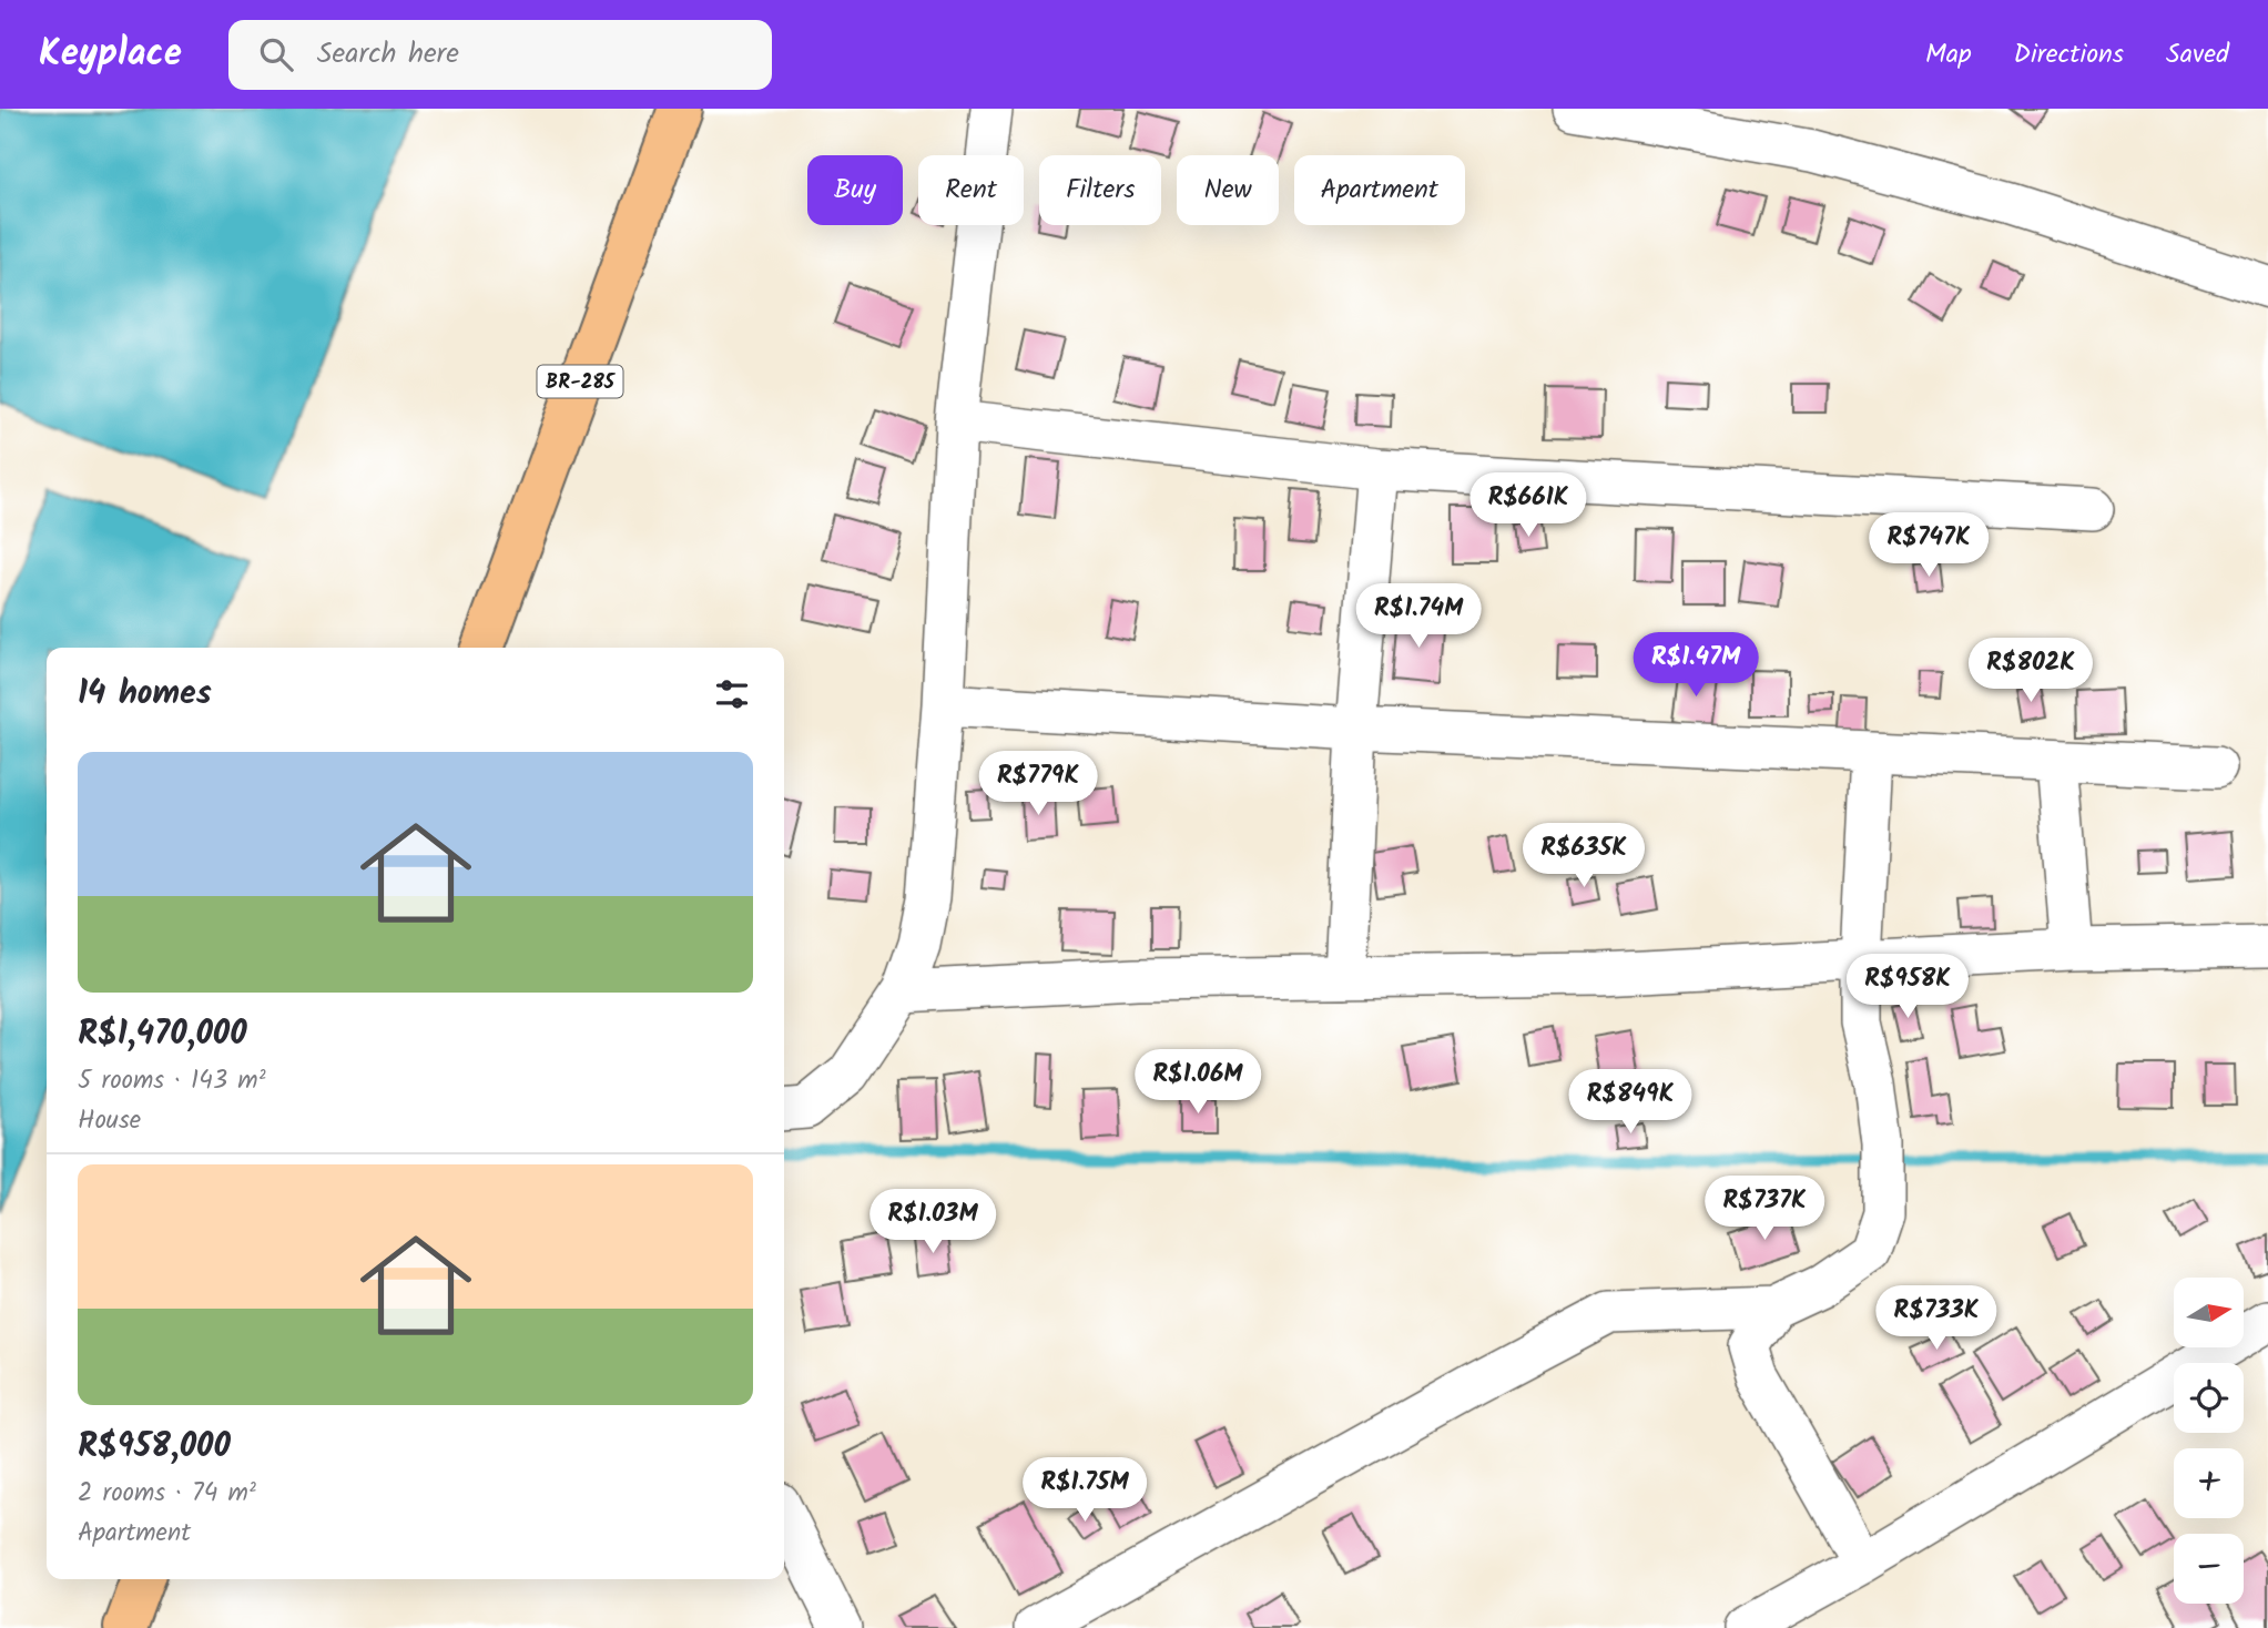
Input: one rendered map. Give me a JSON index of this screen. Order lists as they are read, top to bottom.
{
  "streets": {
    "highway": ["BR-285"]
  },
  "north": "right",
  "page": {
    "header": "Keyplace",
    "search": "Search here",
    "nav": ["Map", "Directions", "Saved"],
    "chip": [
      "Buy",
      "Rent",
      "Filters",
      "New",
      "Apartment"
    ],
    "price": [
      "R$661K",
      "R$747K",
      "R$1.74M",
      "R$1.47M",
      "R$802K",
      "R$779K",
      "R$635K",
      "R$958K",
      "R$1.06M",
      "R$849K",
      "R$737K",
      "R$1.03M",
      "R$733K",
      "R$1.75M"
    ],
    "heading": "14 homes",
    "list": [
      {
        "name": "R$1,470,000",
        "note": "5 rooms · 143 m² · House"
      },
      {
        "name": "R$958,000",
        "note": "2 rooms · 74 m² · Apartment"
      }
    ],
    "map_buttons": ["+", "−"]
  }
}
